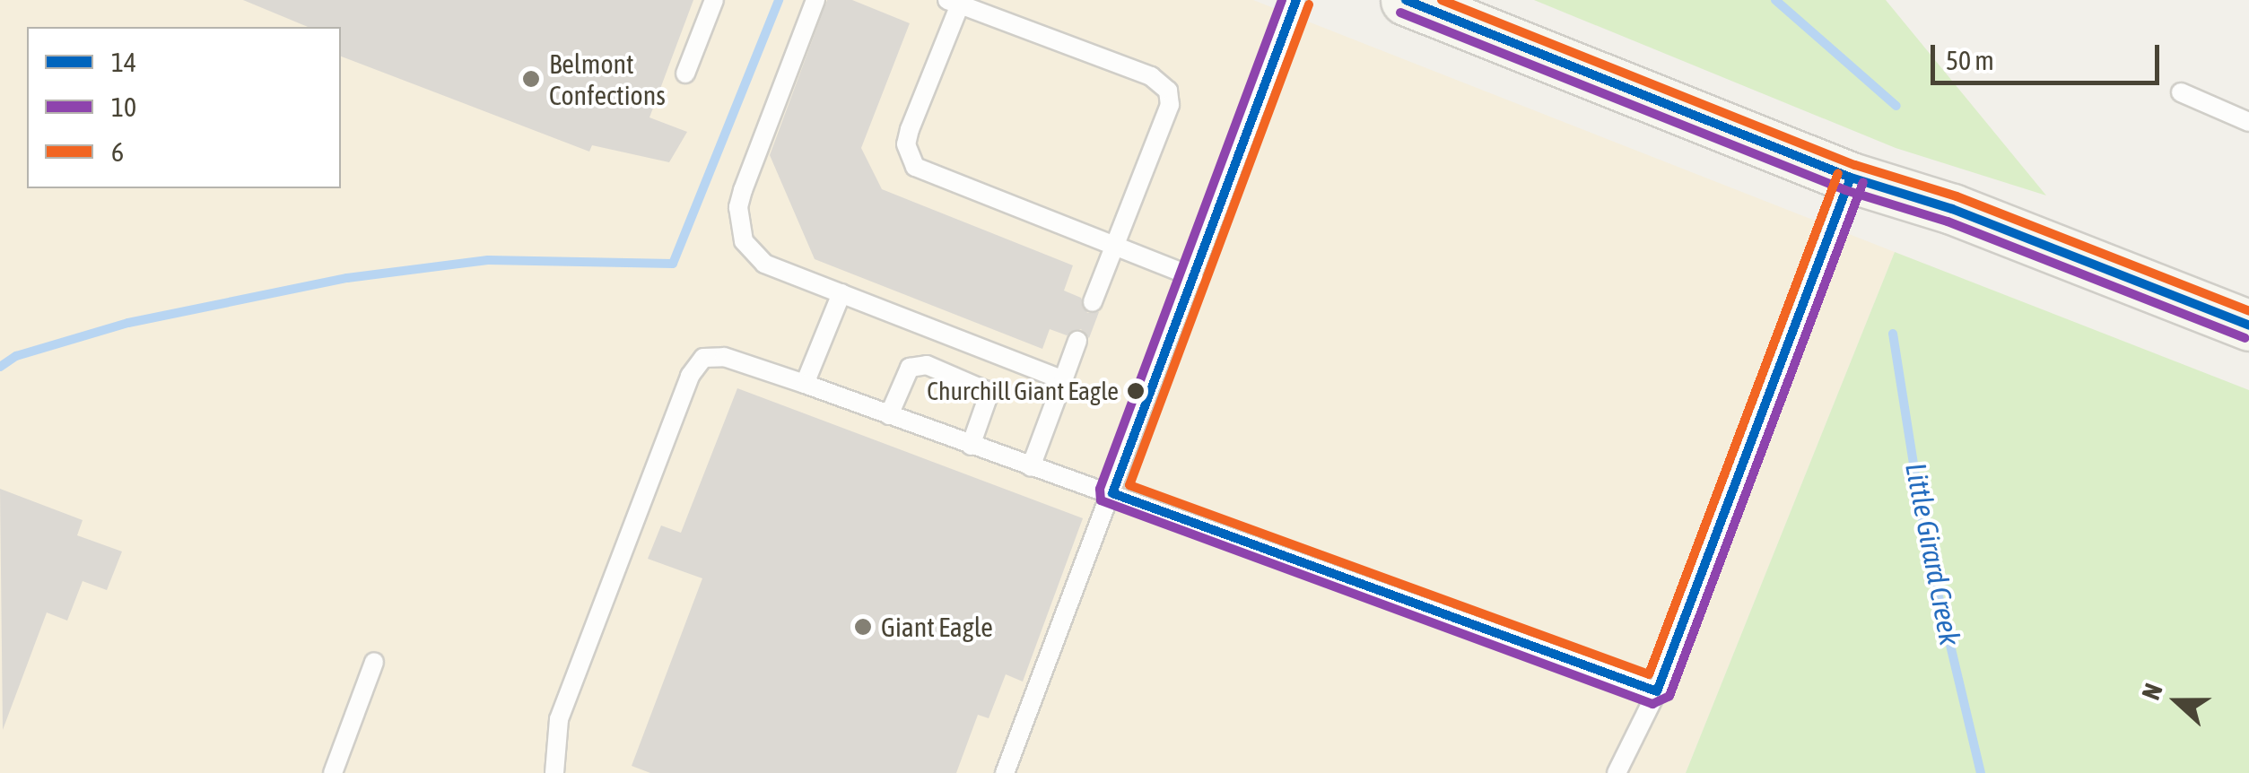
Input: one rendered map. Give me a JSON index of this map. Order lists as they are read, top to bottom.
{
  "water": ["Little Girard Creek"],
  "places": ["Belmont Confections", "Churchill Giant Eagle", "Giant Eagle"],
  "lines": ["transit line 14", "transit line 10", "transit line 6"],
  "legend": ["14", "10", "6"],
  "scale_bar": "50 m",
  "north": "left"
}
